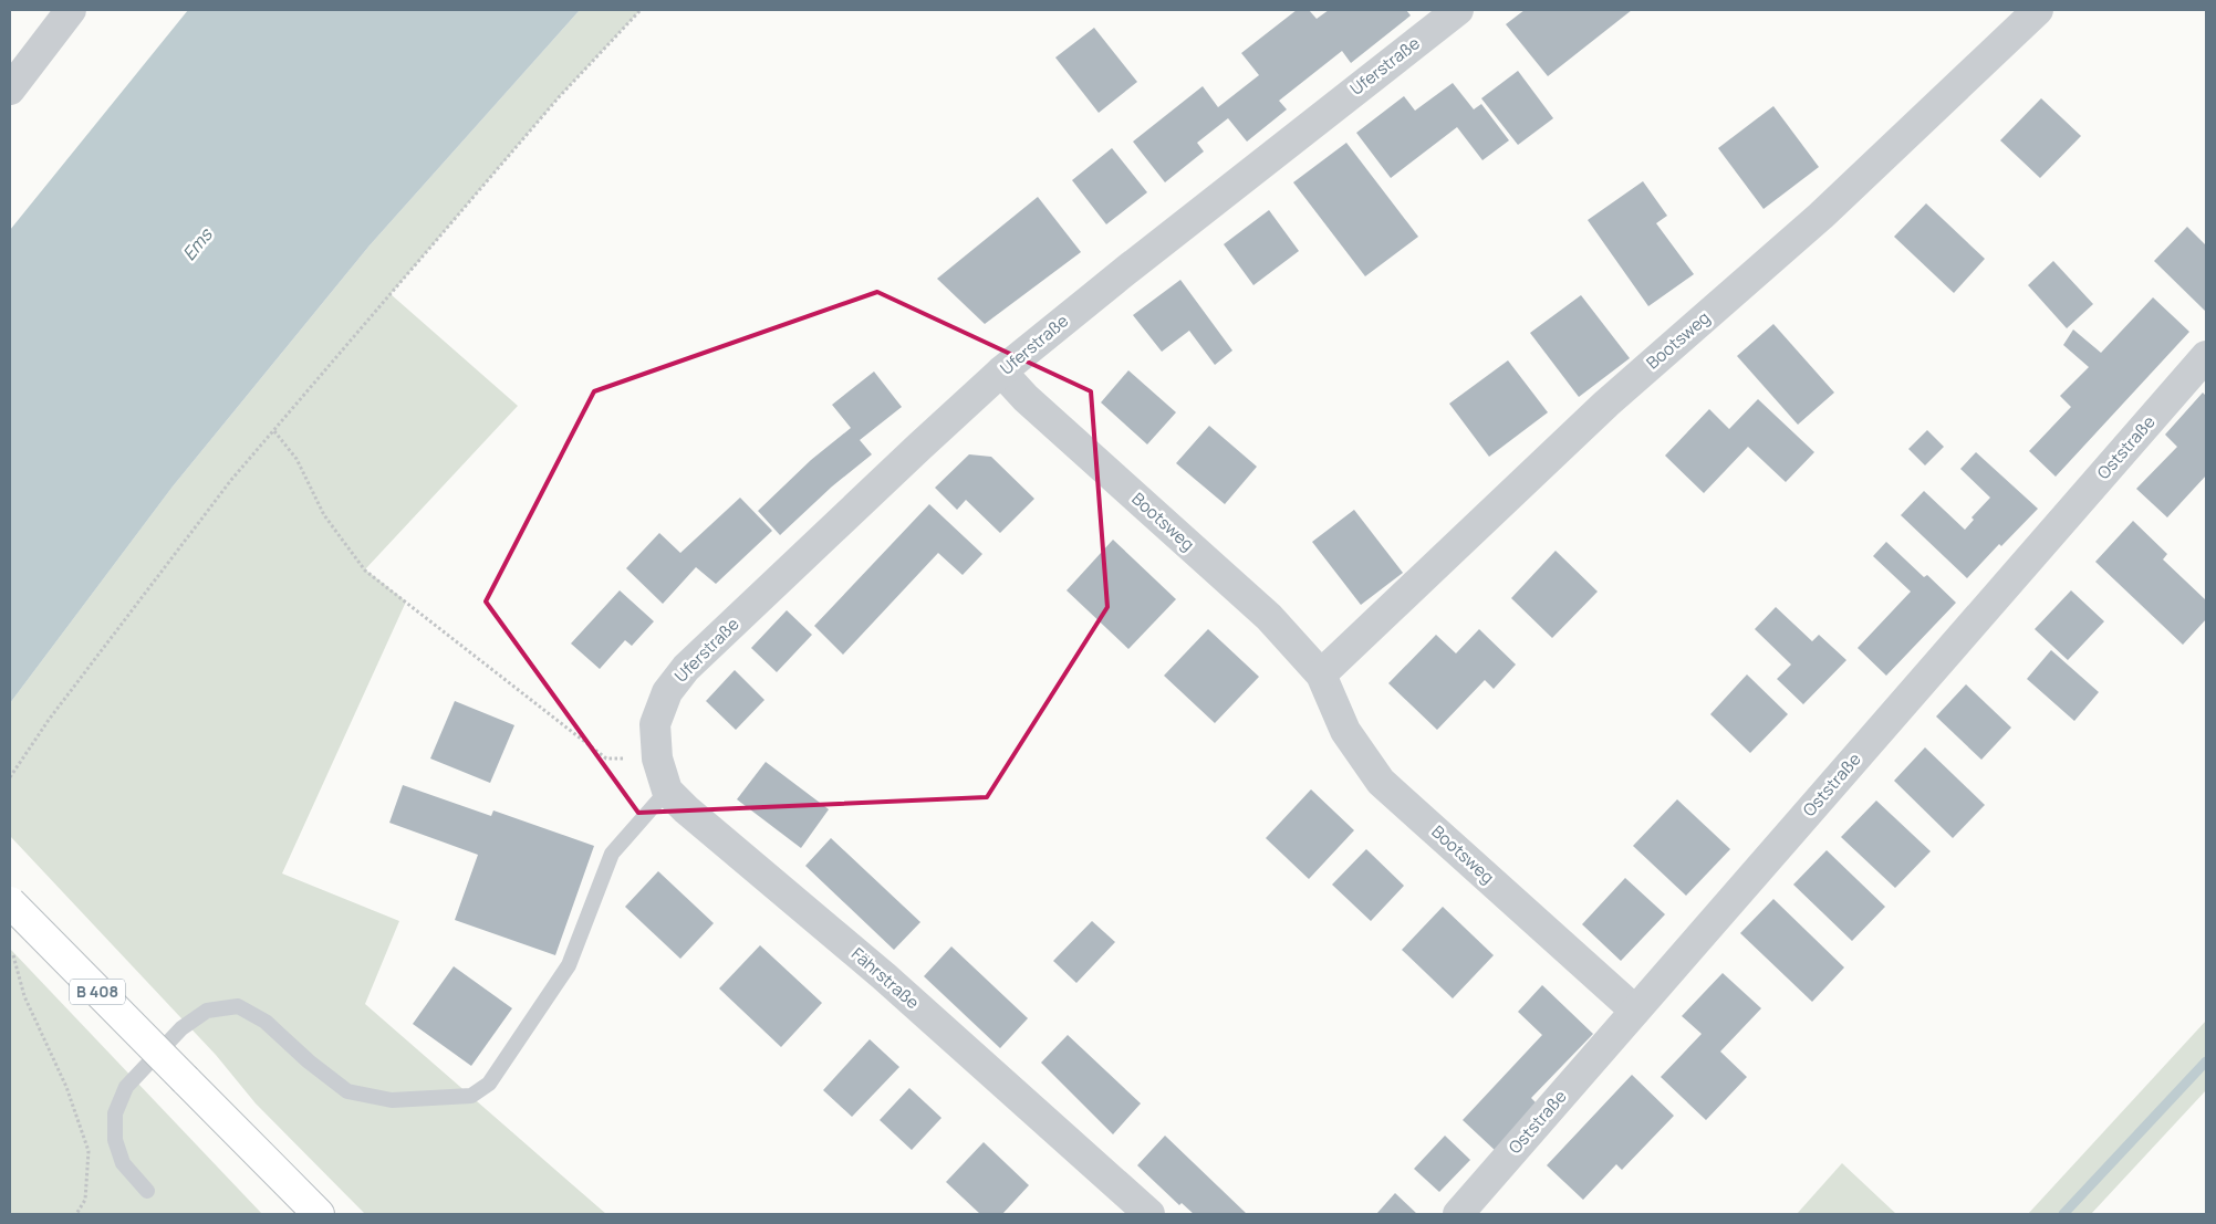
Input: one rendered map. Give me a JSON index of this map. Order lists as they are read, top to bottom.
{
  "streets": {
    "main road": ["B 408"],
    "street": [
      "Uferstraße",
      "Bootsweg",
      "Oststraße",
      "Fährstraße"
    ]
  },
  "crossings": [
    ["Uferstraße", "Bootsweg"],
    ["Uferstraße", "Fährstraße"],
    ["Bootsweg", "Oststraße"]
  ],
  "water": ["Ems"]
}
